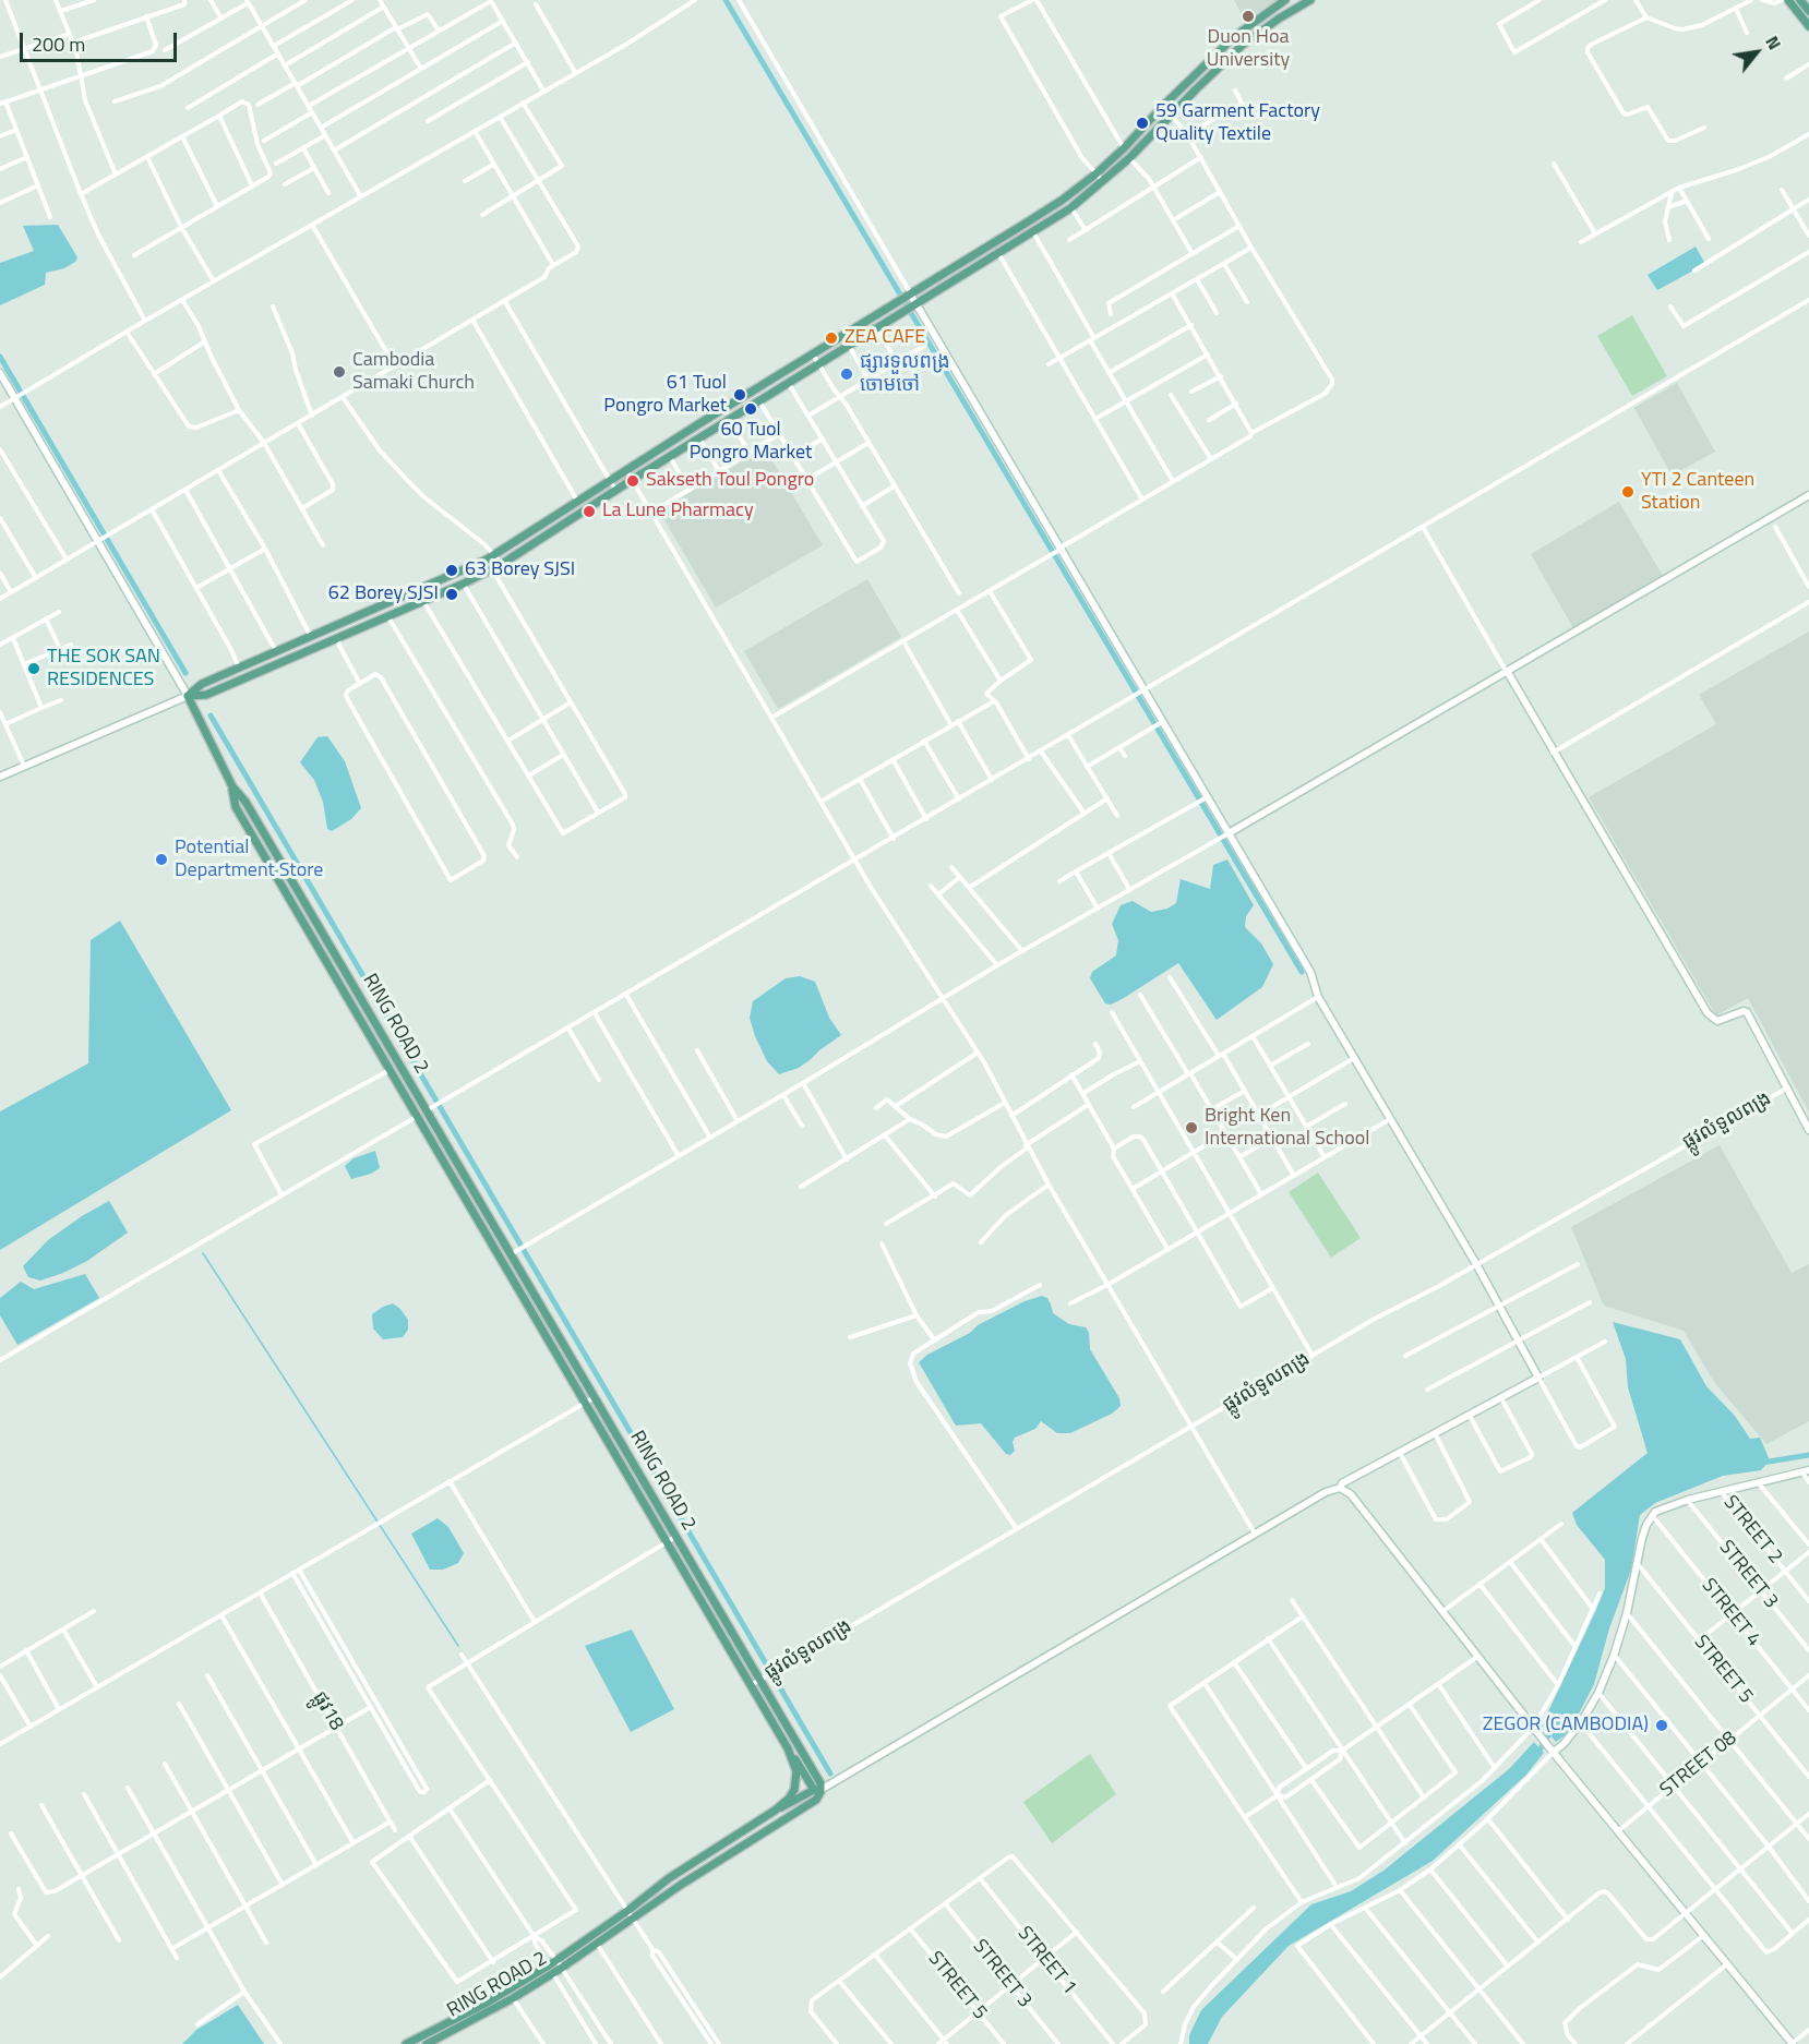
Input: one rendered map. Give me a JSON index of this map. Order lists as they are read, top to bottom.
{
  "streets": {
    "main road": ["RING ROAD 2"],
    "street": [
      "ផ្លូវលំទួលពង្រ",
      "STREET 2",
      "STREET 3",
      "STREET 4",
      "STREET 5",
      "ផ្លូវ18",
      "STREET 08",
      "STREET 1"
    ]
  },
  "crossings": [
    ["RING ROAD 2", "ផ្លូវលំទួលពង្រ"],
    ["STREET 4", "STREET 08"],
    ["STREET 5", "STREET 08"]
  ],
  "places": [
    "Duon Hoa University",
    "59 Garment Factory Quality Textile",
    "ZEA CAFE",
    "Cambodia Samaki Church",
    "ផ្សារទួលពង្រ ចោមចៅ",
    "61 Tuol Pongro Market",
    "60 Tuol Pongro Market",
    "Sakseth Toul Pongro",
    "YTI 2 Canteen Station",
    "La Lune Pharmacy",
    "63 Borey SJSI",
    "62 Borey SJSI",
    "THE SOK SAN RESIDENCES",
    "Potential Department Store",
    "Bright Ken International School",
    "ZEGOR (CAMBODIA)"
  ],
  "scale_bar": "200 m",
  "north": "top right"
}
